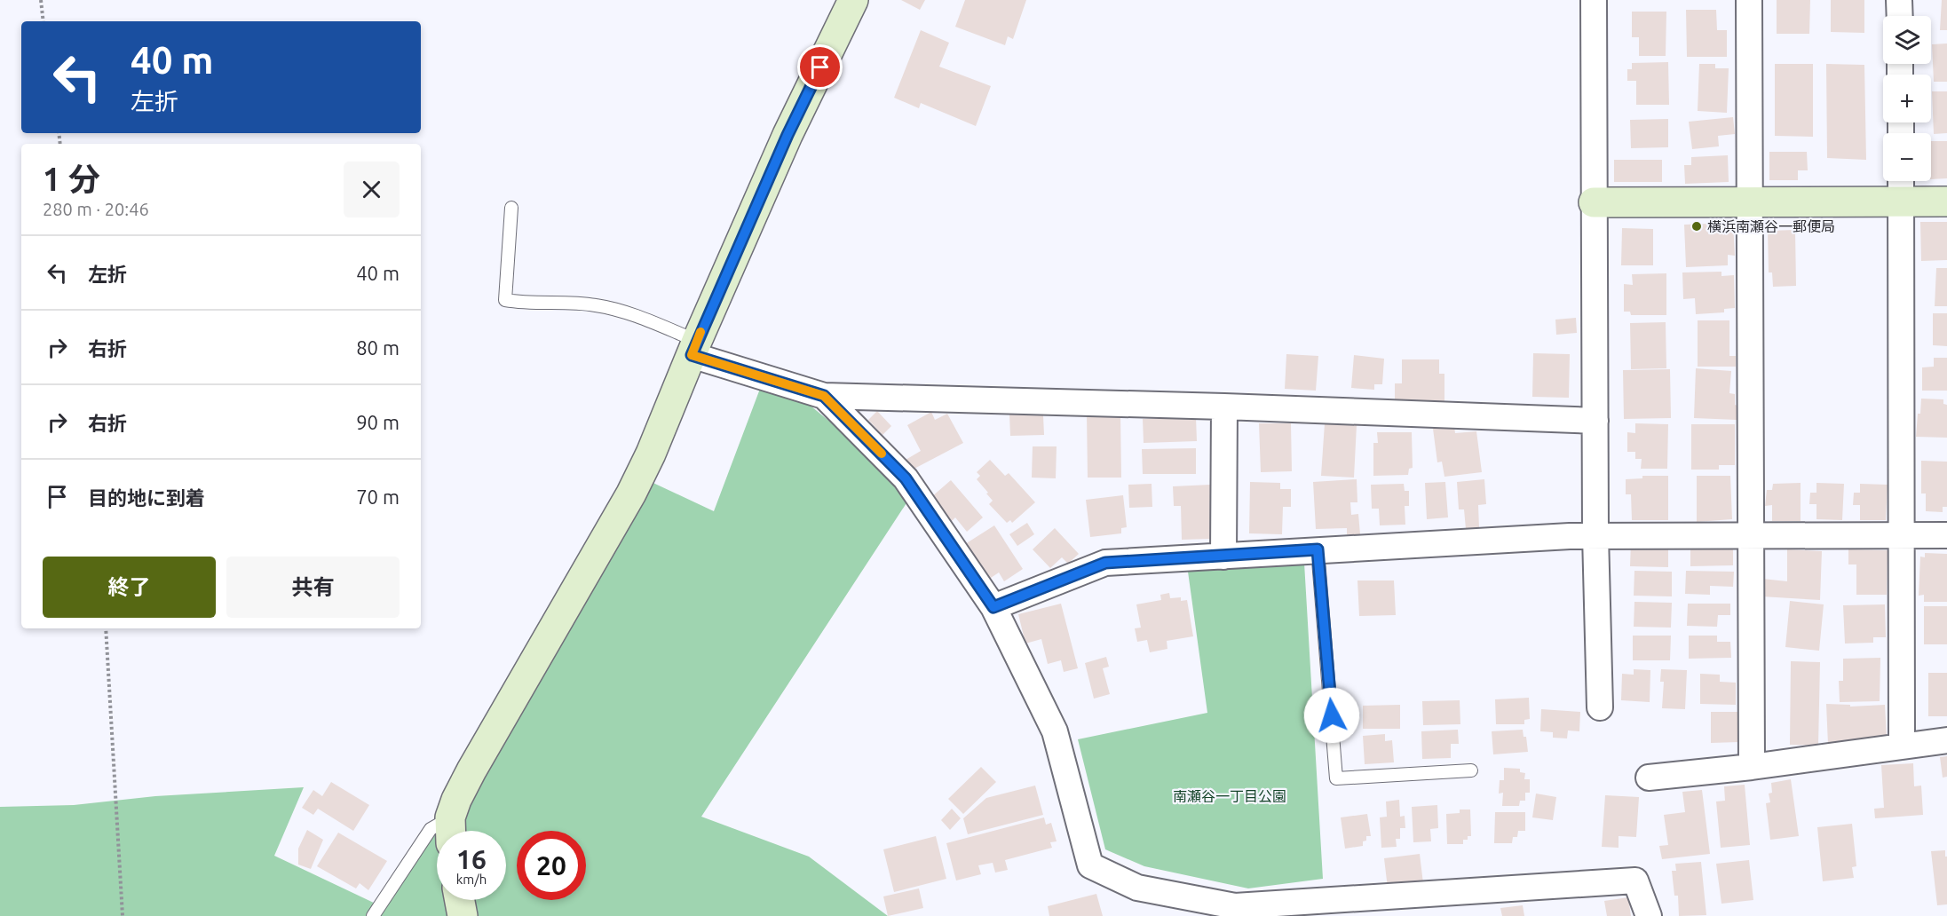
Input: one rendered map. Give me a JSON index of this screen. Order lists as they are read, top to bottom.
{
  "parks": ["南瀬谷一丁目公園"],
  "places": ["横浜南瀬谷一郵便局"],
  "page": {
    "map_buttons": ["+", "−"],
    "turn": ["40 m", "左折"],
    "heading": ["1 分", "280 m · 20:46"],
    "list": [
      {
        "name": "左折",
        "value": "40 m"
      },
      {
        "name": "右折",
        "value": "80 m"
      },
      {
        "name": "右折",
        "value": "90 m"
      },
      {
        "name": "目的地に到着",
        "value": "70 m"
      }
    ],
    "buttons": ["終了", "共有"],
    "speed": "16 km/h",
    "limit": "20"
  }
}
